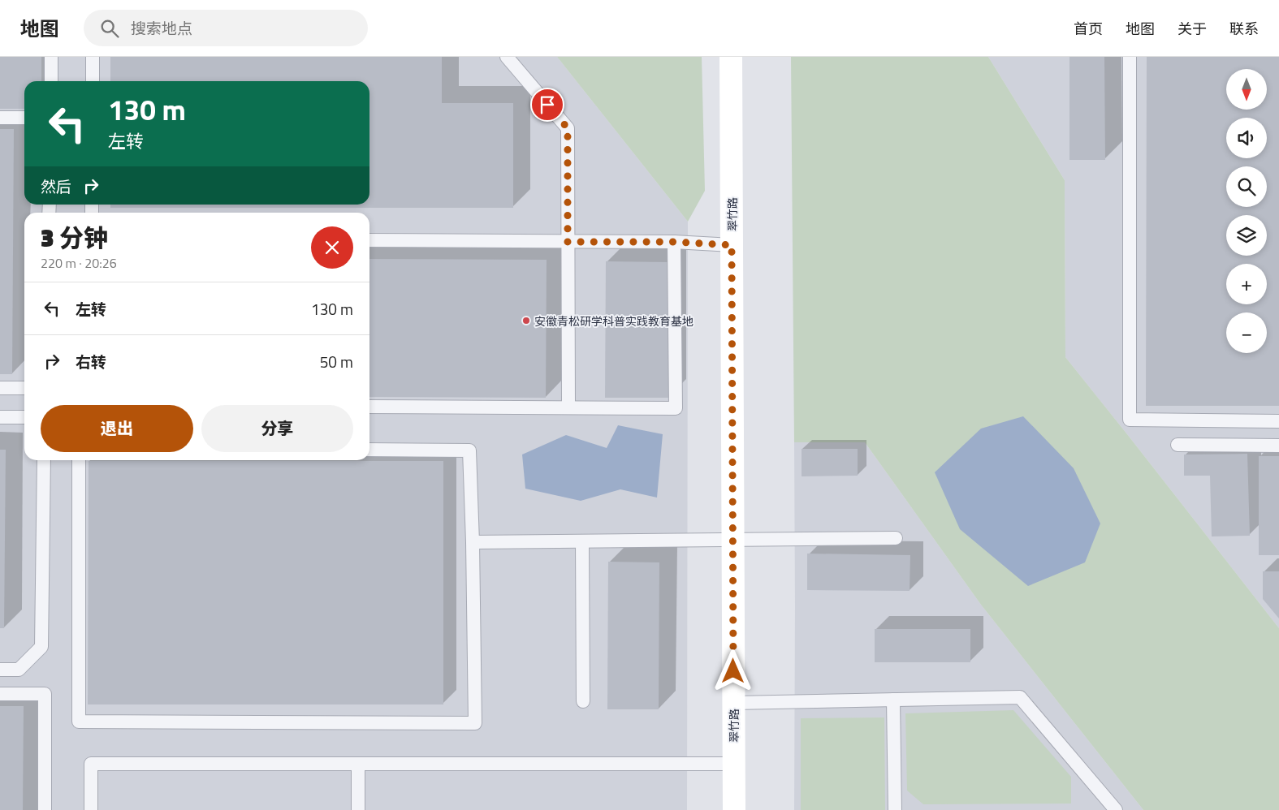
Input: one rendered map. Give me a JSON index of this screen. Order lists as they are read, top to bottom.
{
  "streets": {
    "street": ["翠竹路"]
  },
  "places": ["安徽青松研学科普实践教育基地"],
  "north": "bottom",
  "page": {
    "header": "地图",
    "search": "搜索地点",
    "nav": [
      "首页",
      "地图",
      "关于",
      "联系"
    ],
    "map_buttons": ["+", "−"],
    "turn": ["130 m", "左转"],
    "then": "然后",
    "heading": ["3 分钟", "220 m · 20:26"],
    "list": [
      {
        "name": "左转",
        "value": "130 m"
      },
      {
        "name": "右转",
        "value": "50 m"
      }
    ],
    "buttons": ["退出", "分享"]
  }
}
